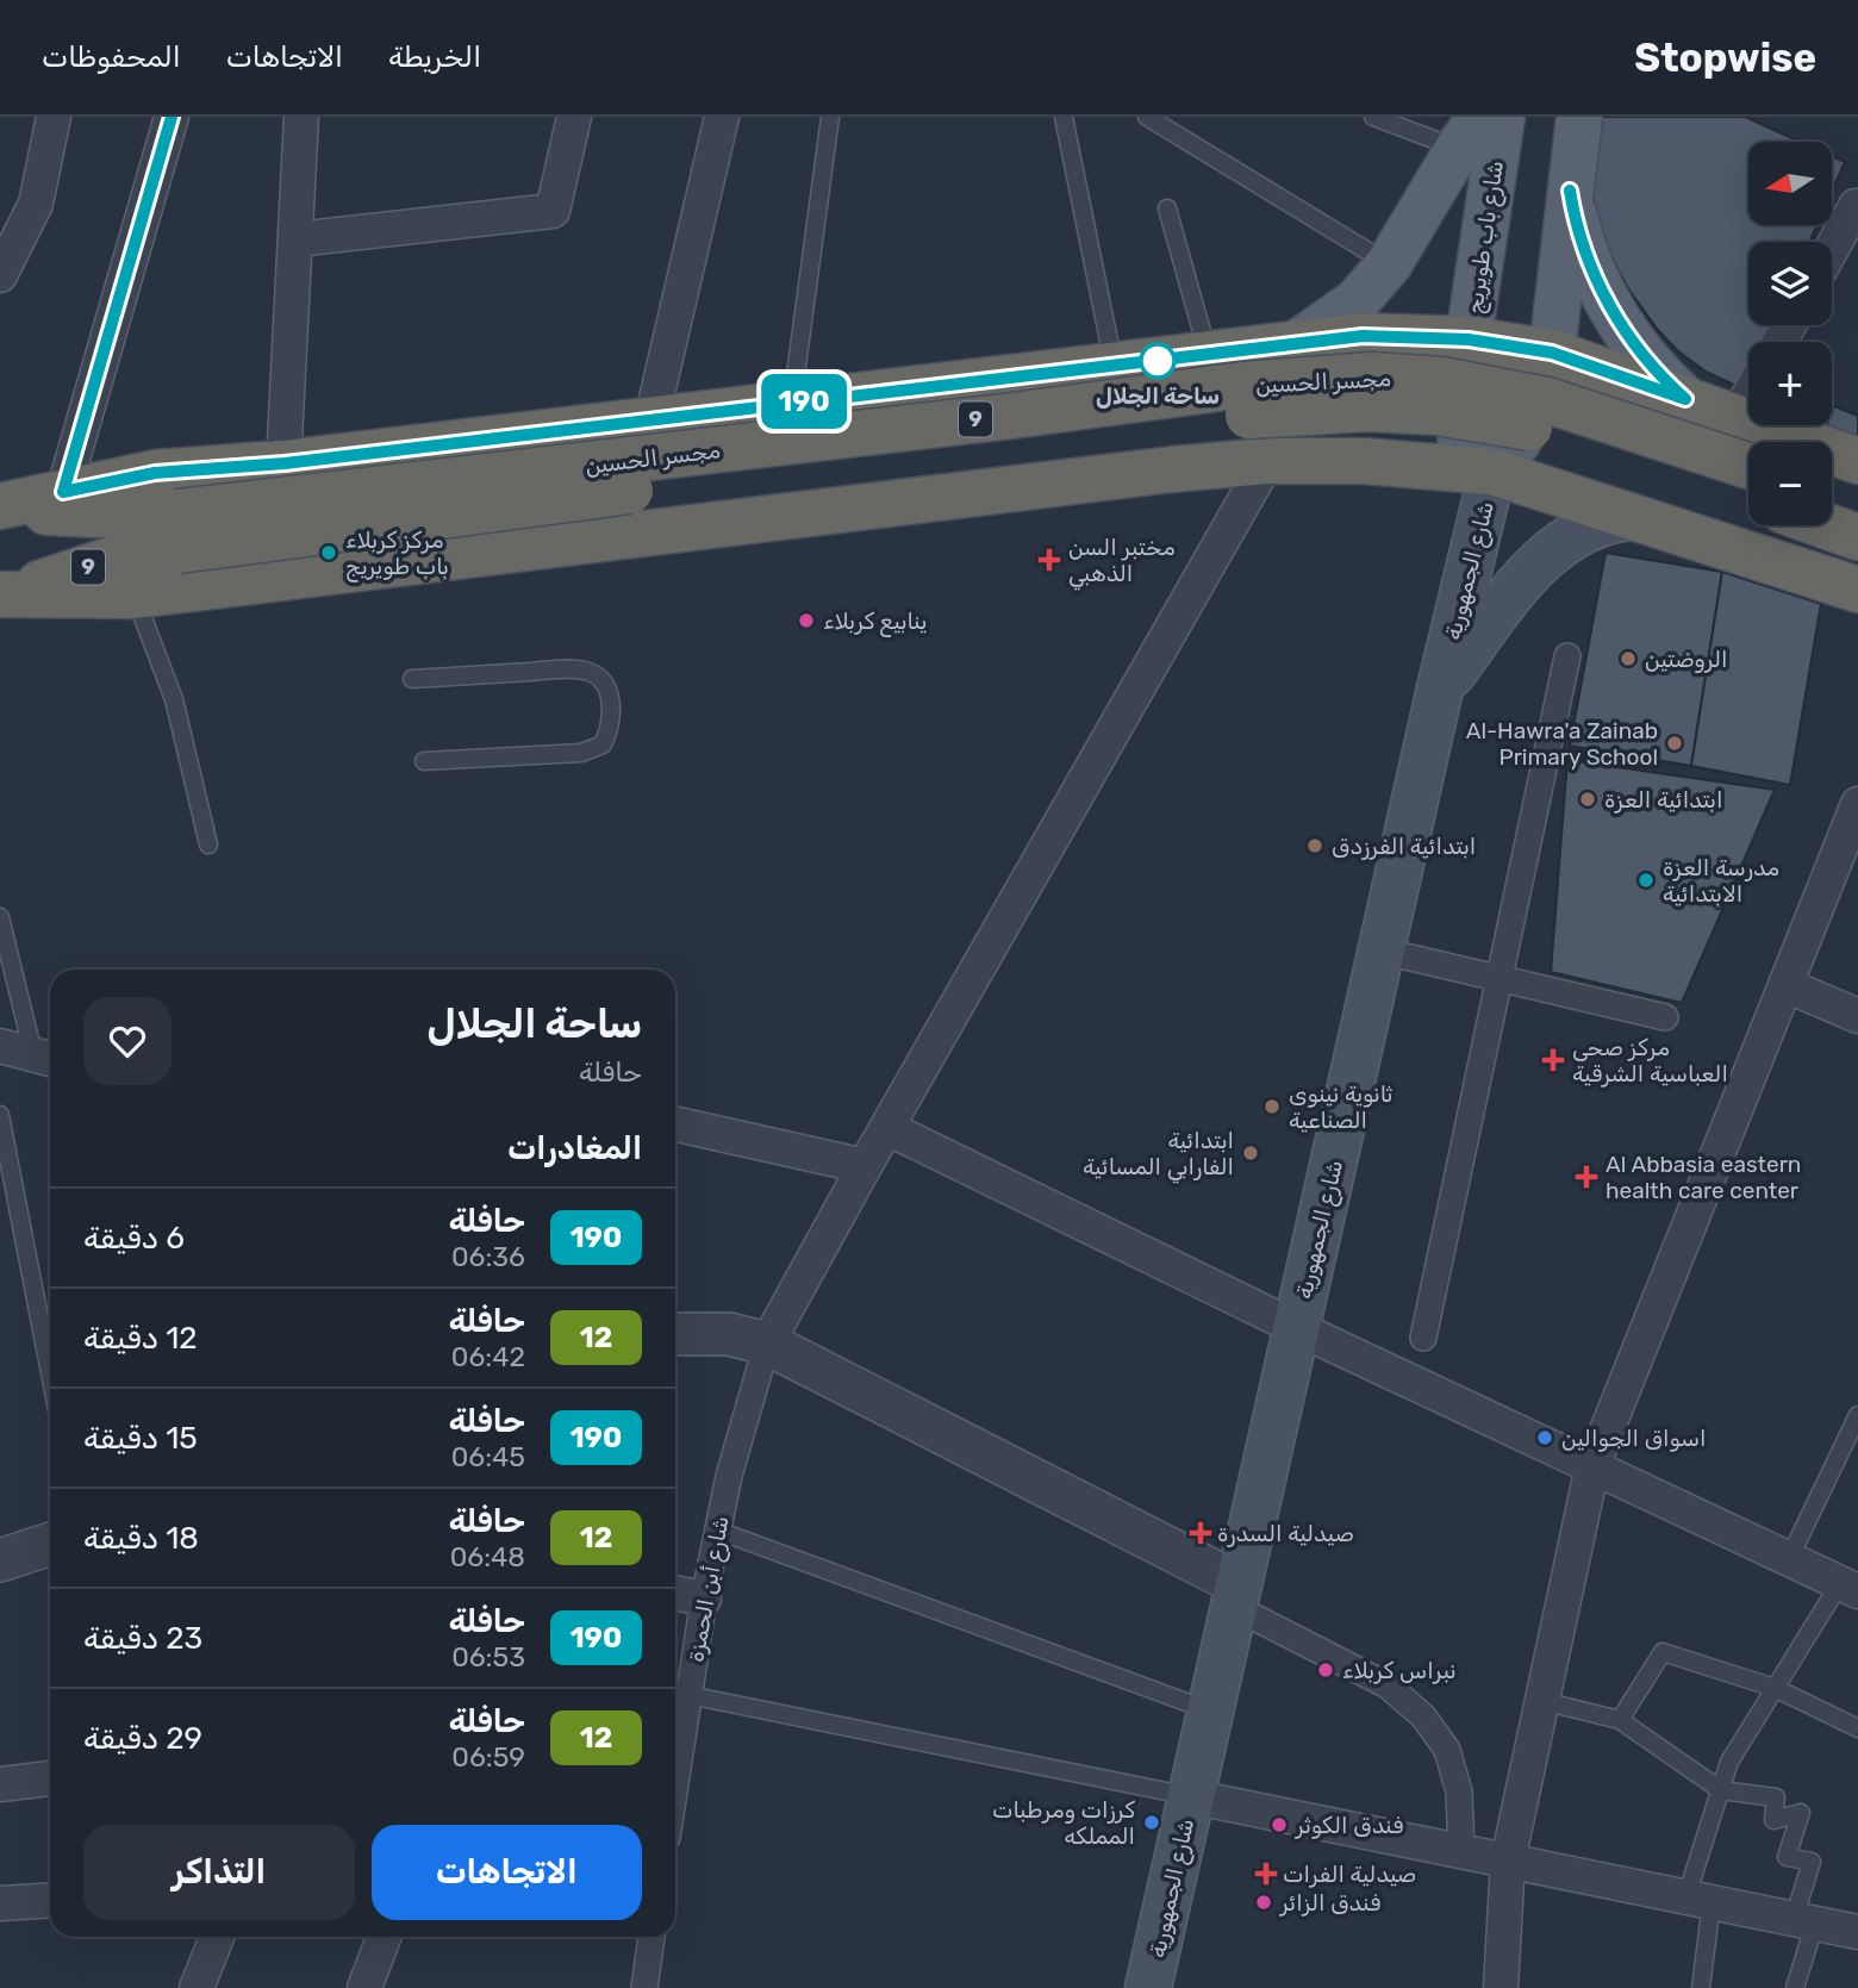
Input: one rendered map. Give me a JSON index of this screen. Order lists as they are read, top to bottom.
{
  "streets": {
    "highway": ["مجسر الحسين", "9"],
    "main road": ["شارع باب طويريج", "شارع الجمهورية"],
    "street": ["شارع أبن الحمزة"]
  },
  "crossings": [
    ["شارع باب طويريج", "شارع الجمهورية"],
    ["مجسر الحسين", "9"]
  ],
  "places": {
    "other": [
      "ساحة الجلال",
      "مركز كربلاء باب طويريج",
      "ينابيع كربلاء",
      "الروضتين",
      "Al-Hawra'a Zainab Primary School",
      "ابتدائية العزة",
      "ابتدائية الفرزدق",
      "مدرسة العزة الابتدائية",
      "ثانوية نينوى الصناعية",
      "ابتدائية الفارابي المسائية",
      "اسواق الجوالين",
      "نبراس كربلاء",
      "كرزات ومرطبات المملكه",
      "فندق الكوثر",
      "فندق الزائر"
    ],
    "health": [
      "مختبر السن الذهبي",
      "مركز صحي العباسية الشرقية",
      "Al Abbasia eastern health care center",
      "صيدلية السدرة",
      "صيدلية الفرات"
    ]
  },
  "lines": ["bus line 190"],
  "north": "left",
  "page": {
    "header": "Stopwise",
    "nav": ["الخريطة", "الاتجاهات", "المحفوظات"],
    "on_map": "190",
    "map_buttons": ["+", "−"],
    "heading": [
      ["ساحة الجلال", "حافلة"],
      "المغادرات"
    ],
    "list": [
      {
        "mark": "190",
        "name": "حافلة",
        "note": "06:36",
        "value": "6 دقيقة"
      },
      {
        "mark": "12",
        "name": "حافلة",
        "note": "06:42",
        "value": "12 دقيقة"
      },
      {
        "mark": "190",
        "name": "حافلة",
        "note": "06:45",
        "value": "15 دقيقة"
      },
      {
        "mark": "12",
        "name": "حافلة",
        "note": "06:48",
        "value": "18 دقيقة"
      },
      {
        "mark": "190",
        "name": "حافلة",
        "note": "06:53",
        "value": "23 دقيقة"
      },
      {
        "mark": "12",
        "name": "حافلة",
        "note": "06:59",
        "value": "29 دقيقة"
      }
    ],
    "buttons": ["الاتجاهات", "التذاكر"]
  }
}
